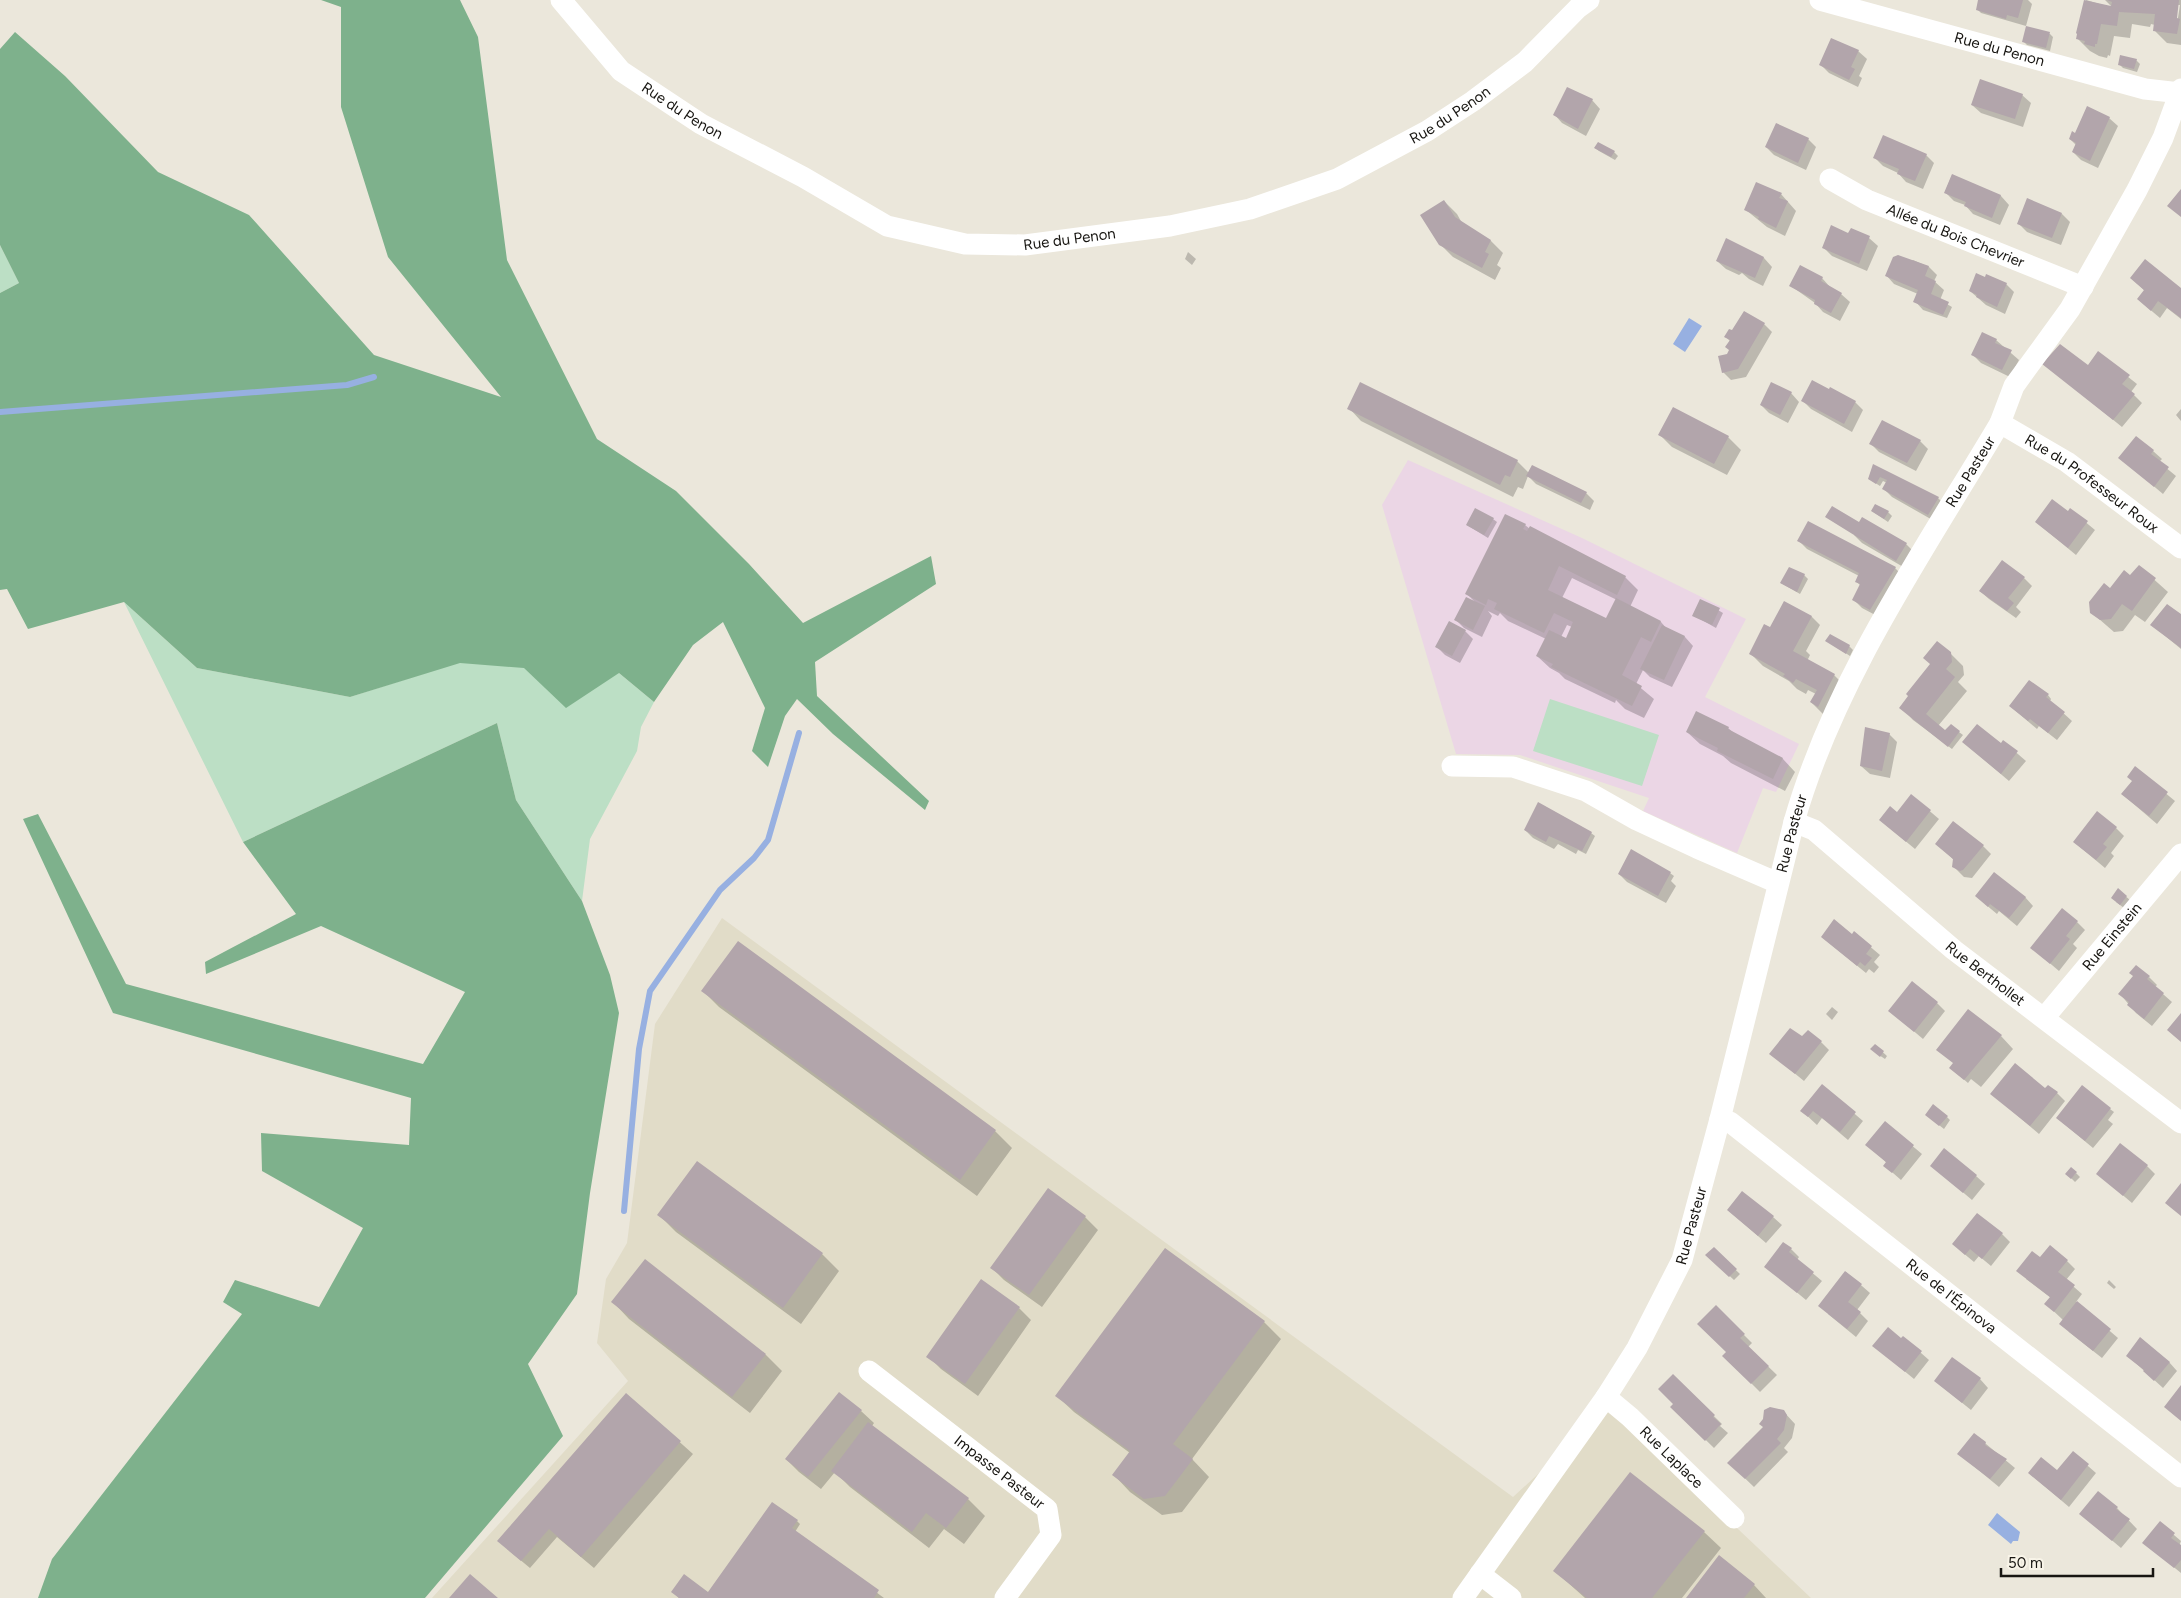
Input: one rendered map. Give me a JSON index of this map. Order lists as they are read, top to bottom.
{
  "streets": {
    "street": [
      "Rue du Penon",
      "Allée du Bois Chevrier",
      "Rue Pasteur",
      "Rue du Professeur Roux",
      "Rue Einstein",
      "Rue Berthollet",
      "Rue de l'Épinova",
      "Rue Laplace",
      "Impasse Pasteur"
    ]
  },
  "crossings": [
    ["Rue du Penon", "Rue Pasteur"],
    ["Allée du Bois Chevrier", "Rue Pasteur"],
    ["Rue Pasteur", "Rue du Professeur Roux"],
    ["Rue Pasteur", "Rue Berthollet"],
    ["Rue Pasteur", "Rue de l'Épinova"],
    ["Rue Pasteur", "Rue Laplace"],
    ["Rue Einstein", "Rue Berthollet"]
  ],
  "scale_bar": "50 m"
}
